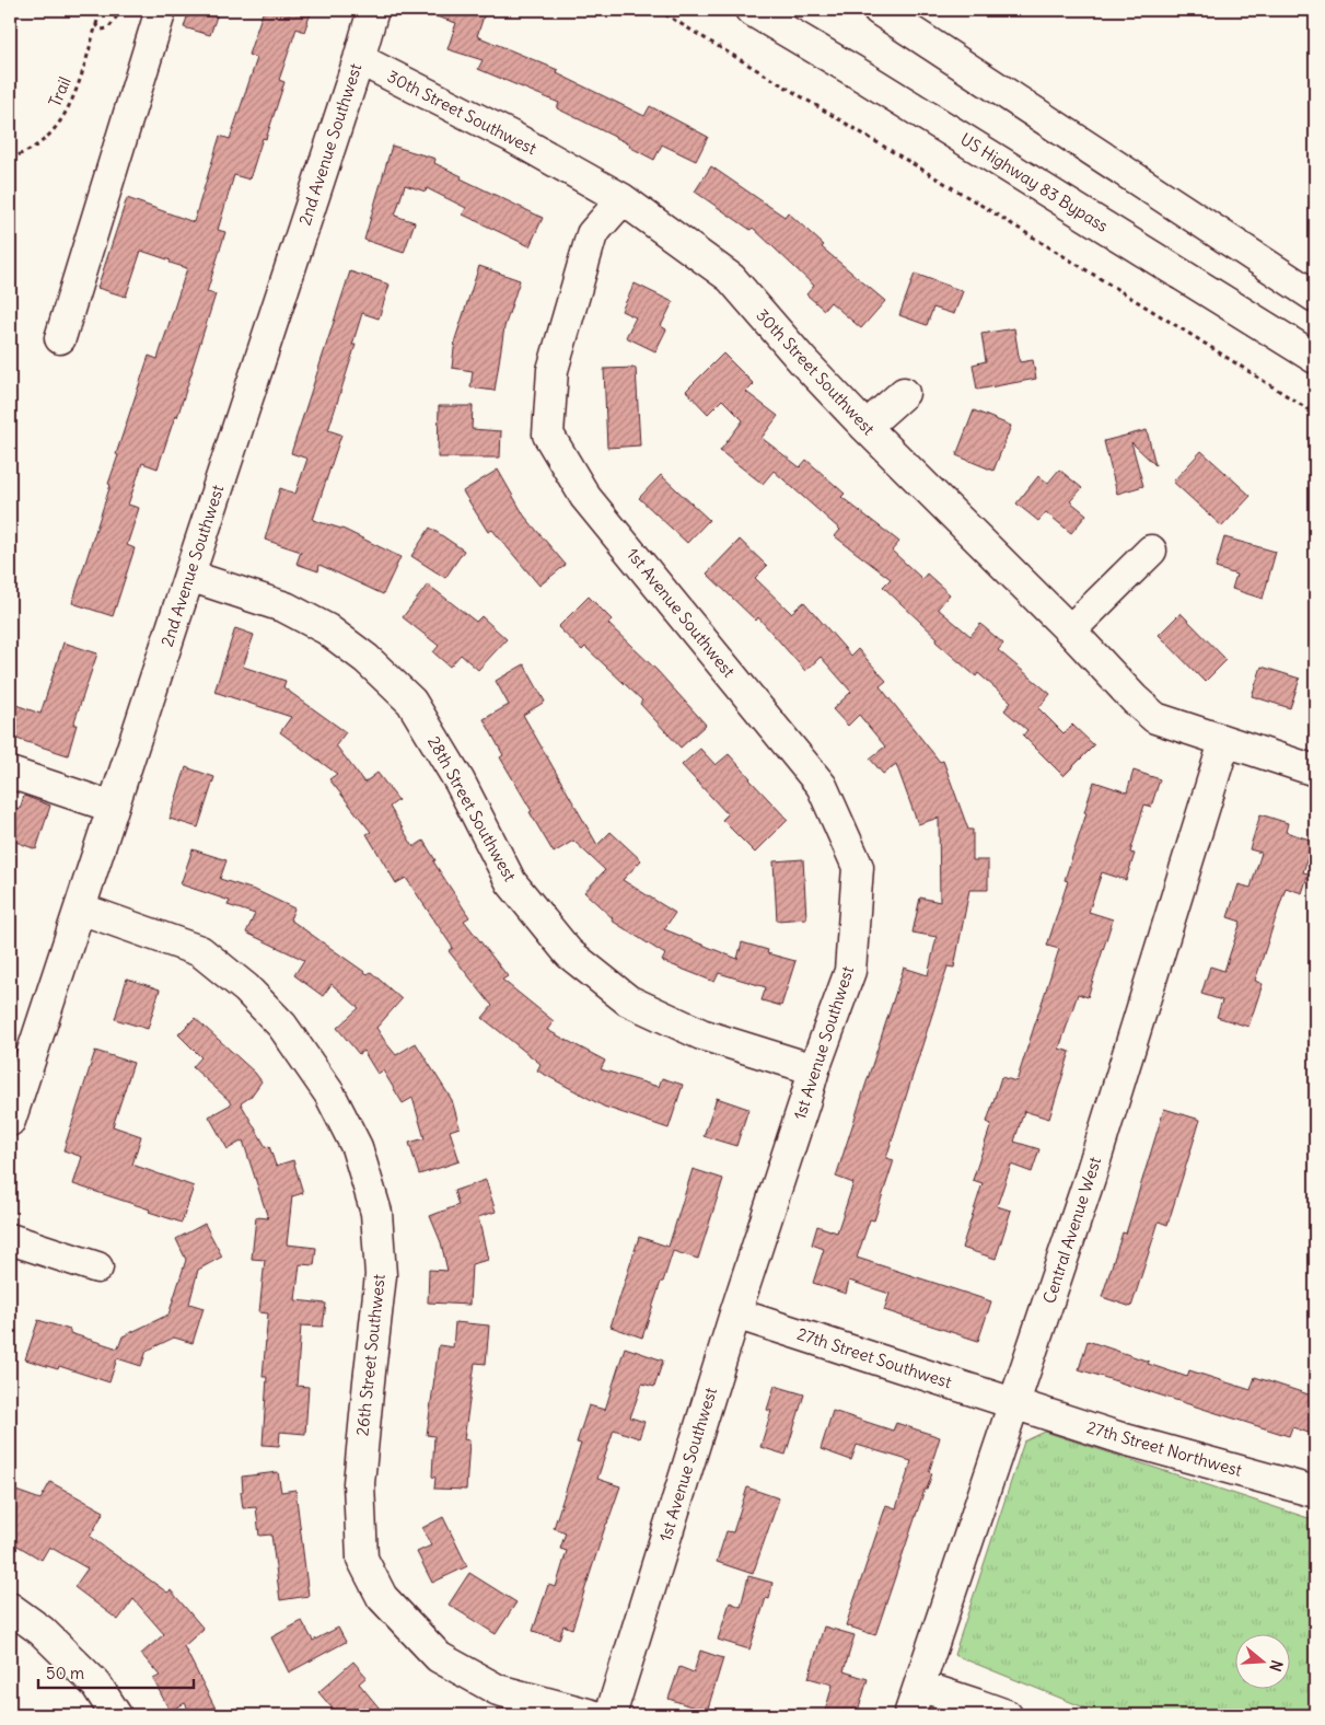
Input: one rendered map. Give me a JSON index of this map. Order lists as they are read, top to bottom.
{
  "streets": {
    "main road": [
      "30th Street Southwest",
      "2nd Avenue Southwest",
      "US Highway 83 Bypass",
      "1st Avenue Southwest",
      "28th Street Southwest",
      "Central Avenue West",
      "26th Street Southwest",
      "27th Street Southwest",
      "27th Street Northwest"
    ],
    "path": ["Trail"]
  },
  "crossings": [
    ["30th Street Southwest", "2nd Avenue Southwest"],
    ["30th Street Southwest", "1st Avenue Southwest"],
    ["30th Street Southwest", "Central Avenue West"],
    ["2nd Avenue Southwest", "28th Street Southwest"],
    ["2nd Avenue Southwest", "26th Street Southwest"],
    ["1st Avenue Southwest", "28th Street Southwest"],
    ["1st Avenue Southwest", "27th Street Southwest"],
    ["Central Avenue West", "27th Street Southwest"],
    ["Central Avenue West", "27th Street Northwest"],
    ["27th Street Southwest", "27th Street Northwest"]
  ],
  "scale_bar": "50 m",
  "north": "right"
}
